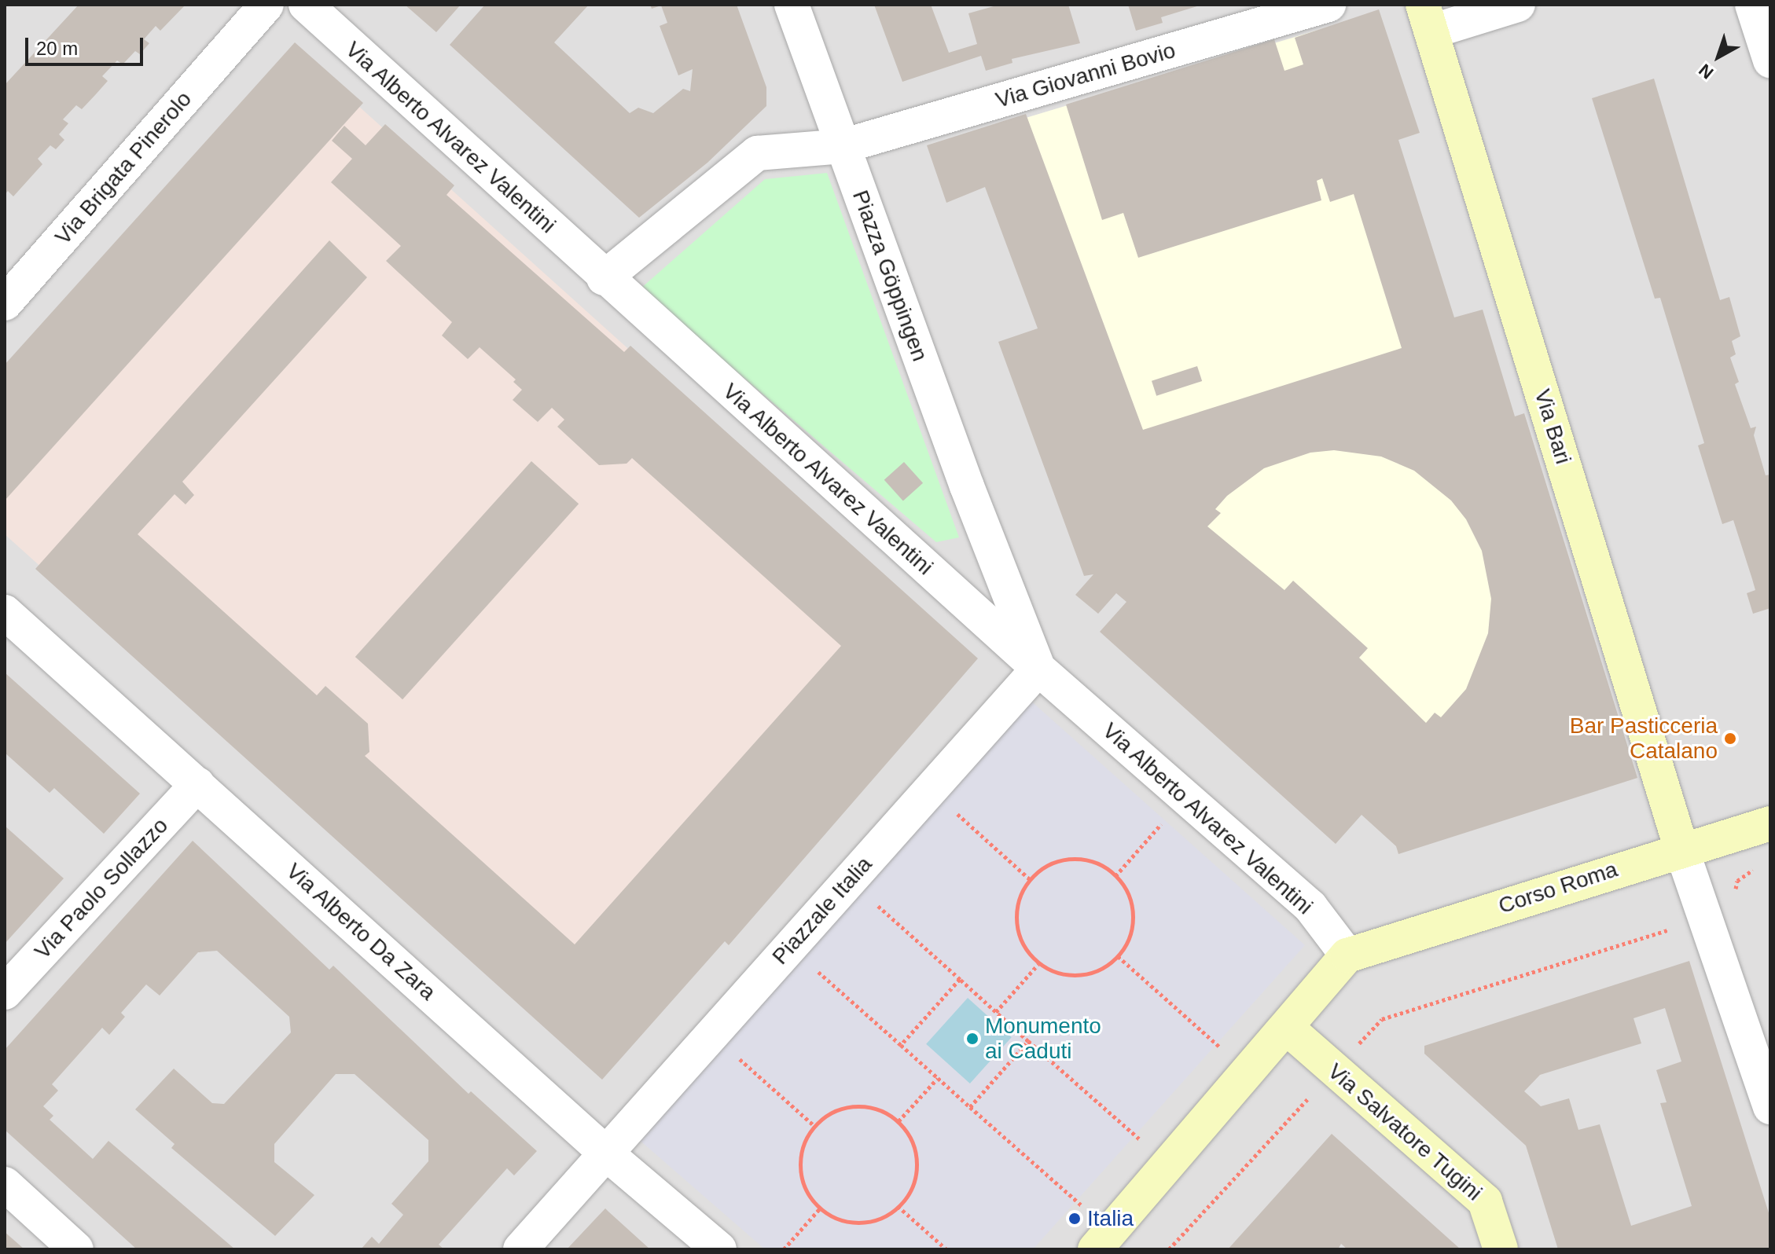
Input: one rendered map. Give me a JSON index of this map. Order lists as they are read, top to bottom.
{
  "streets": {
    "street": [
      "Via Giovanni Bovio",
      "Via Alberto Alvarez Valentini",
      "Via Brigata Pinerolo",
      "Piazza Göppingen",
      "Via Bari",
      "Corso Roma",
      "Via Paolo Sollazzo",
      "Piazzale Italia",
      "Via Alberto Da Zara",
      "Via Salvatore Tugini"
    ]
  },
  "crossings": [
    ["Via Giovanni Bovio", "Piazza Göppingen"],
    ["Via Alberto Alvarez Valentini", "Piazza Göppingen"],
    ["Via Alberto Alvarez Valentini", "Corso Roma"],
    ["Via Alberto Alvarez Valentini", "Piazzale Italia"],
    ["Piazza Göppingen", "Piazzale Italia"],
    ["Via Bari", "Corso Roma"],
    ["Via Paolo Sollazzo", "Via Alberto Da Zara"],
    ["Piazzale Italia", "Via Alberto Da Zara"]
  ],
  "places": ["Bar Pasticceria Catalano", "Monumento ai Caduti", "Italia"],
  "scale_bar": "20 m",
  "north": "bottom left"
}
